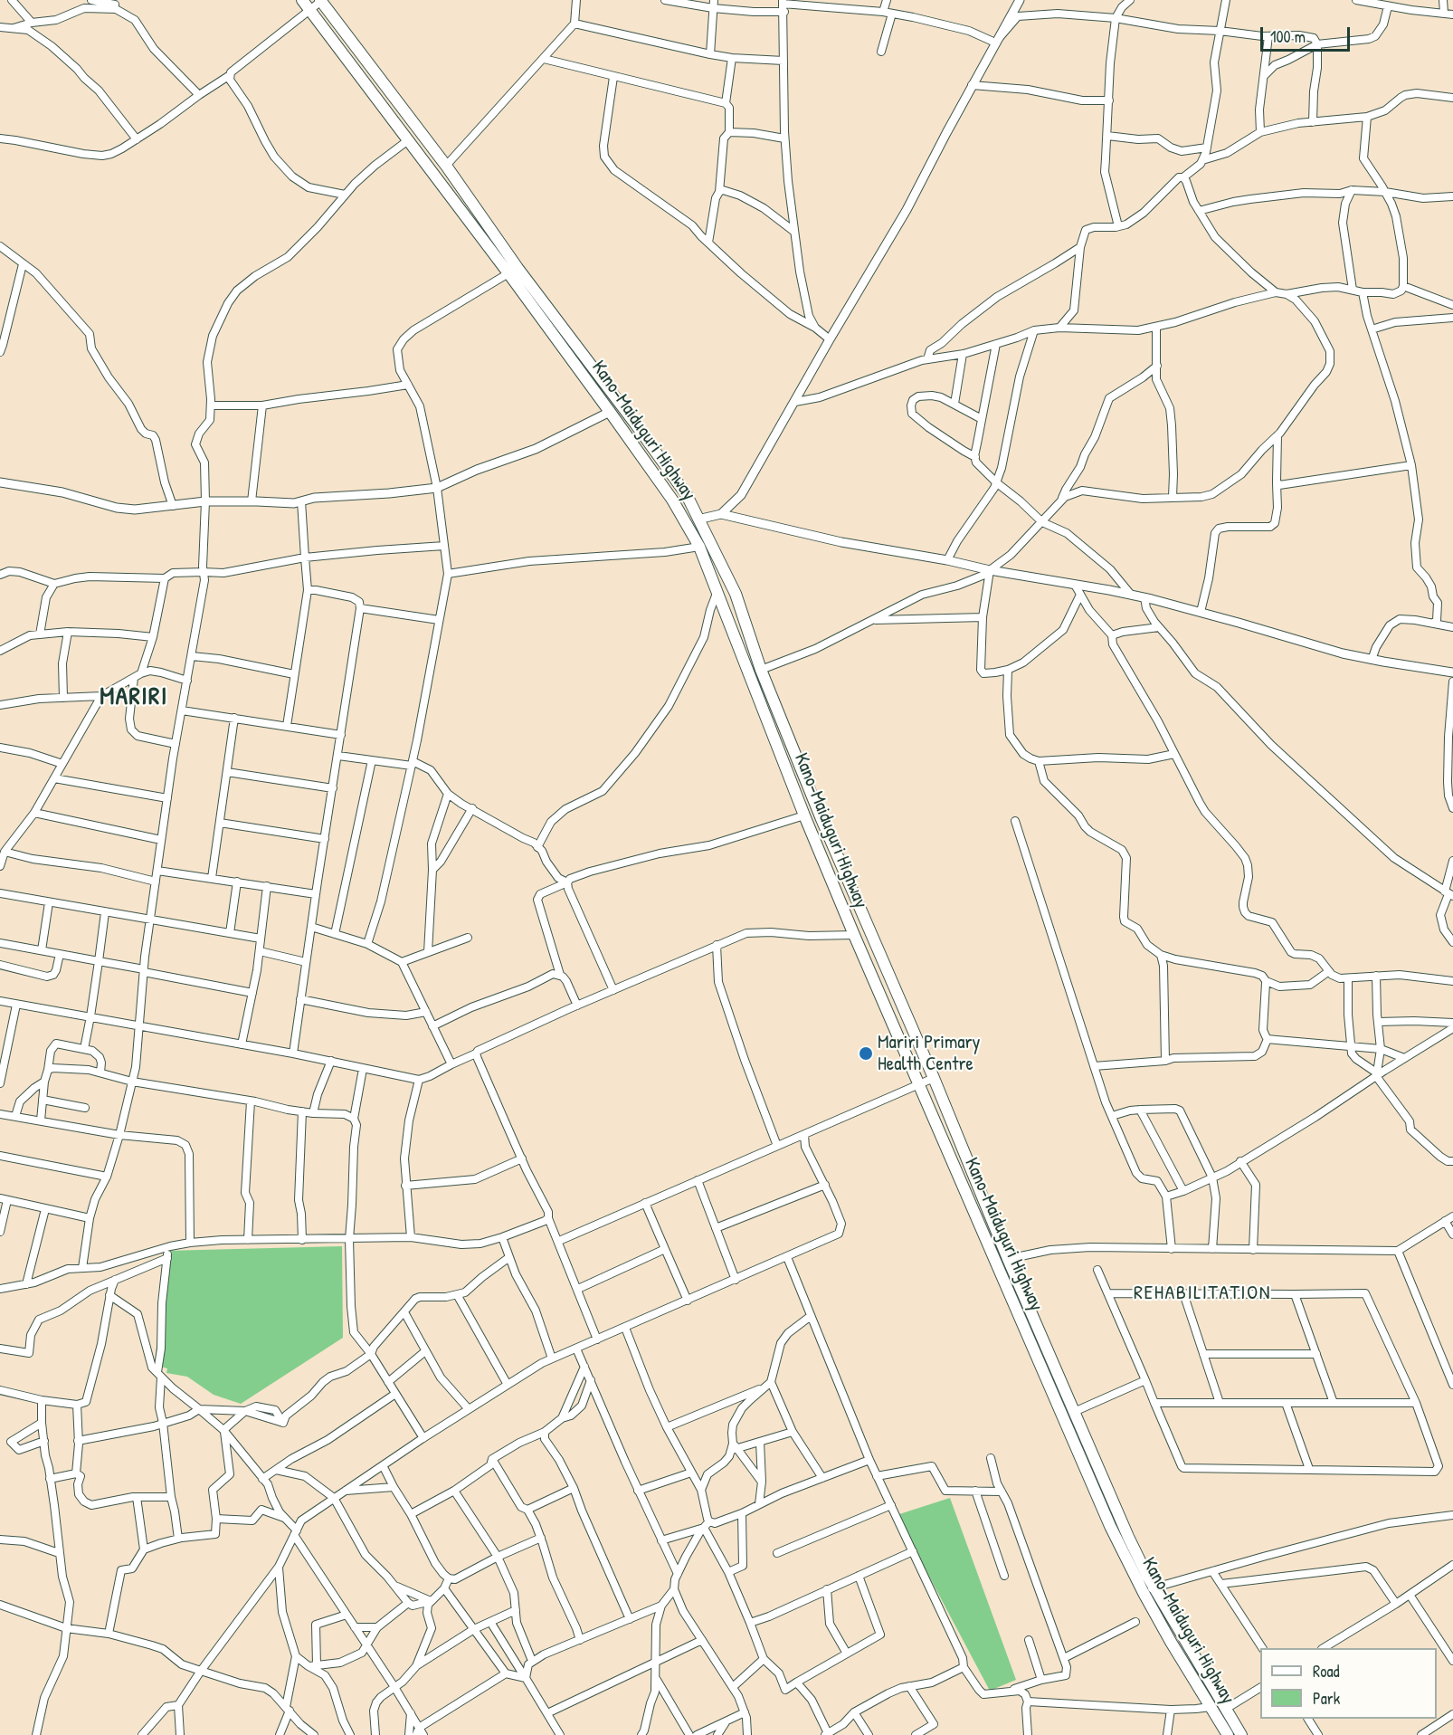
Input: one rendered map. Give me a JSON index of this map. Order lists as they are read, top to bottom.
{
  "streets": {
    "highway": ["Kano-Maiduguri Highway"]
  },
  "districts": ["MARIRI", "REHABILITATION"],
  "places": ["Mariri Primary Health Centre"],
  "legend": ["Road", "Park"],
  "scale_bar": "100 m"
}
